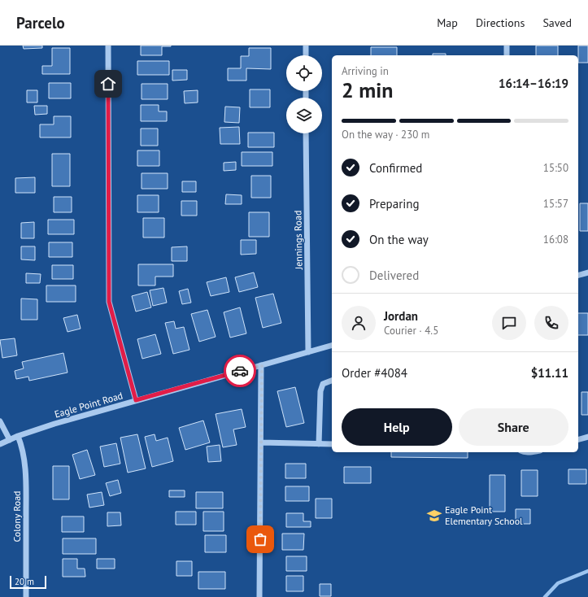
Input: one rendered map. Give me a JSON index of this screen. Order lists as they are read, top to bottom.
{
  "streets": {
    "street": ["Jennings Road", "Eagle Point Road", "Colony Road"]
  },
  "crossings": [
    ["Jennings Road", "Eagle Point Road"],
    ["Eagle Point Road", "Colony Road"]
  ],
  "places": {
    "school or university": ["Eagle Point Elementary School"]
  },
  "scale_bar": "20 m",
  "page": {
    "header": "Parcelo",
    "nav": ["Map", "Directions", "Saved"],
    "heading": ["2 min", "Arriving in", "16:14–16:19"],
    "panel": [
      "Jordan",
      "Courier · 4.5",
      "Order #4084",
      "$11.11"
    ],
    "bar": "On the way · 230 m",
    "list": [
      ["Confirmed", "15:50"],
      ["Preparing", "15:57"],
      ["On the way", "16:08"],
      "Delivered"
    ],
    "buttons": ["Help", "Share"],
    "scale": "20 m"
  }
}
